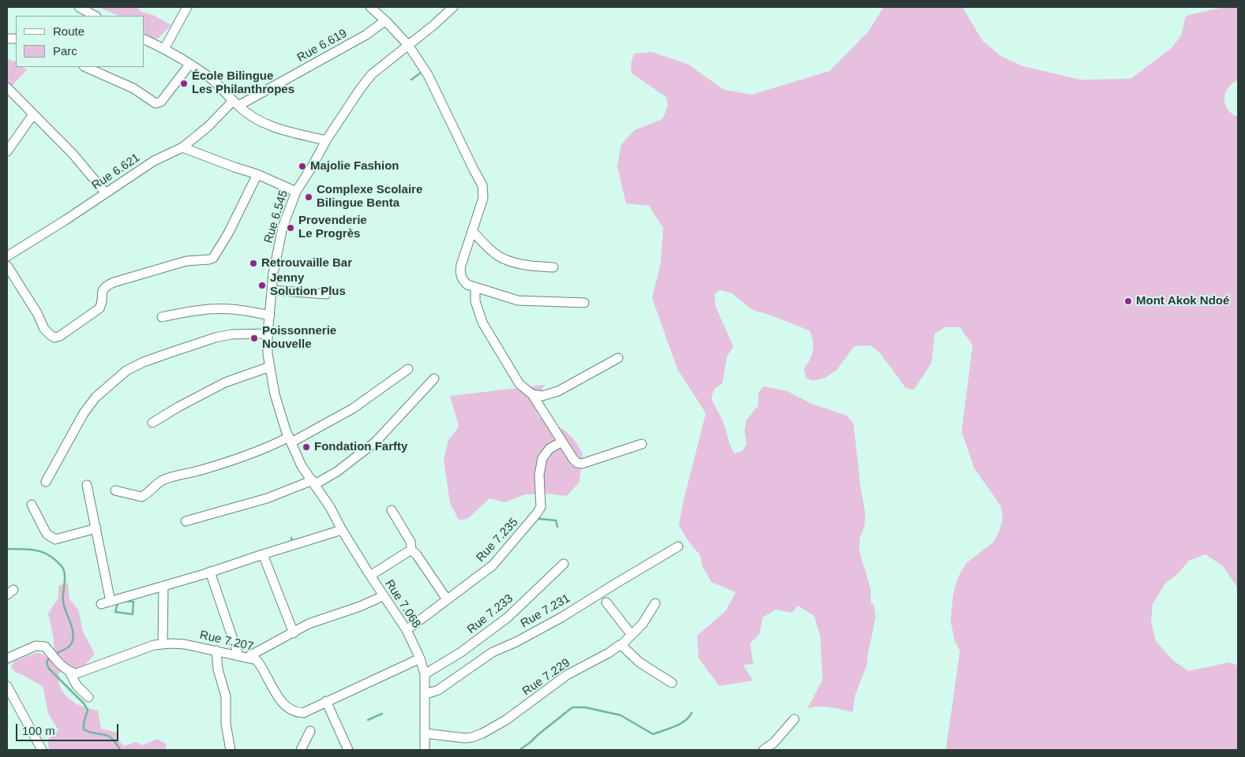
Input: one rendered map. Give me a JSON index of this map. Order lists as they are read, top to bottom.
{
  "streets": {
    "street": [
      "Rue 6.619",
      "Rue 6.621",
      "Rue 6.545",
      "Rue 7.235",
      "Rue 7.068",
      "Rue 7.231",
      "Rue 7.233",
      "Rue 7.207",
      "Rue 7.229"
    ]
  },
  "crossings": [
    ["Rue 6.619", "Rue 6.621"],
    ["Rue 6.545", "Rue 7.068"],
    ["Rue 7.235", "Rue 7.068"],
    ["Rue 7.068", "Rue 7.231"],
    ["Rue 7.068", "Rue 7.233"],
    ["Rue 7.068", "Rue 7.207"],
    ["Rue 7.068", "Rue 7.229"]
  ],
  "places": [
    "École Bilingue Les Philanthropes",
    "Majolie Fashion",
    "Complexe Scolaire Bilingue Benta",
    "Provenderie Le Progrès",
    "Retrouvaille Bar",
    "Jenny Solution Plus",
    "Mont Akok Ndoé",
    "Poissonnerie Nouvelle",
    "Fondation Farfty"
  ],
  "legend": ["Route", "Parc"],
  "scale_bar": "100 m"
}
